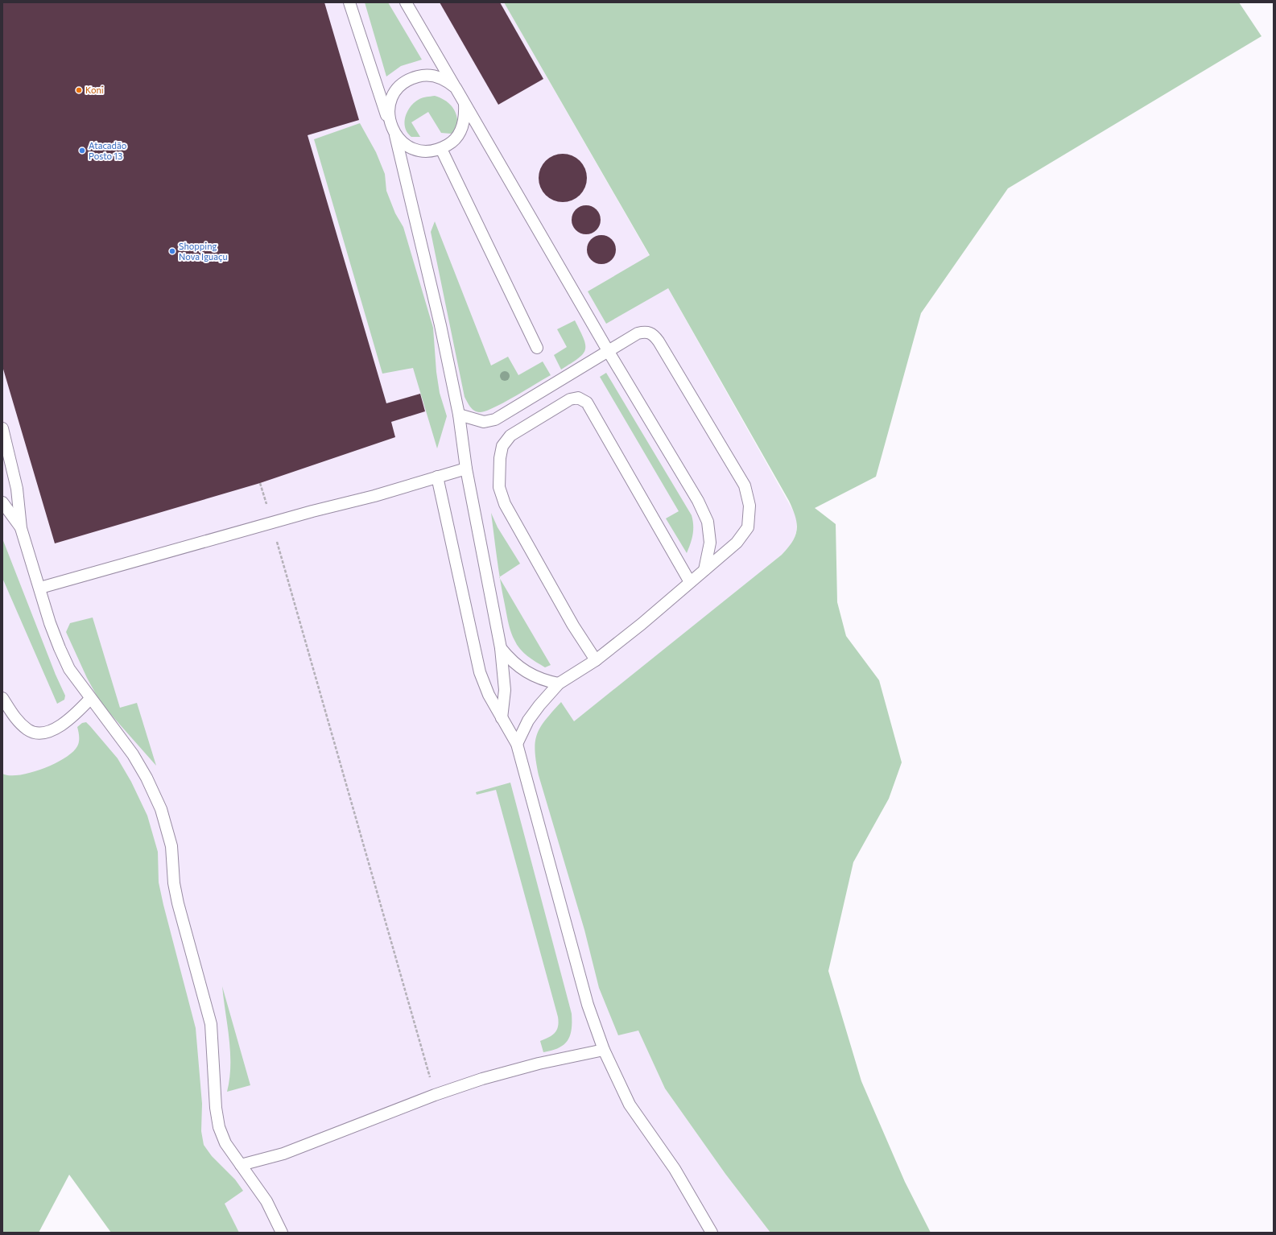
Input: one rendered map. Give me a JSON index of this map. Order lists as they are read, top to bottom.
{
  "places": ["Koni", "Atacadão Posto 13", "Shopping Nova Iguaçu"]
}
